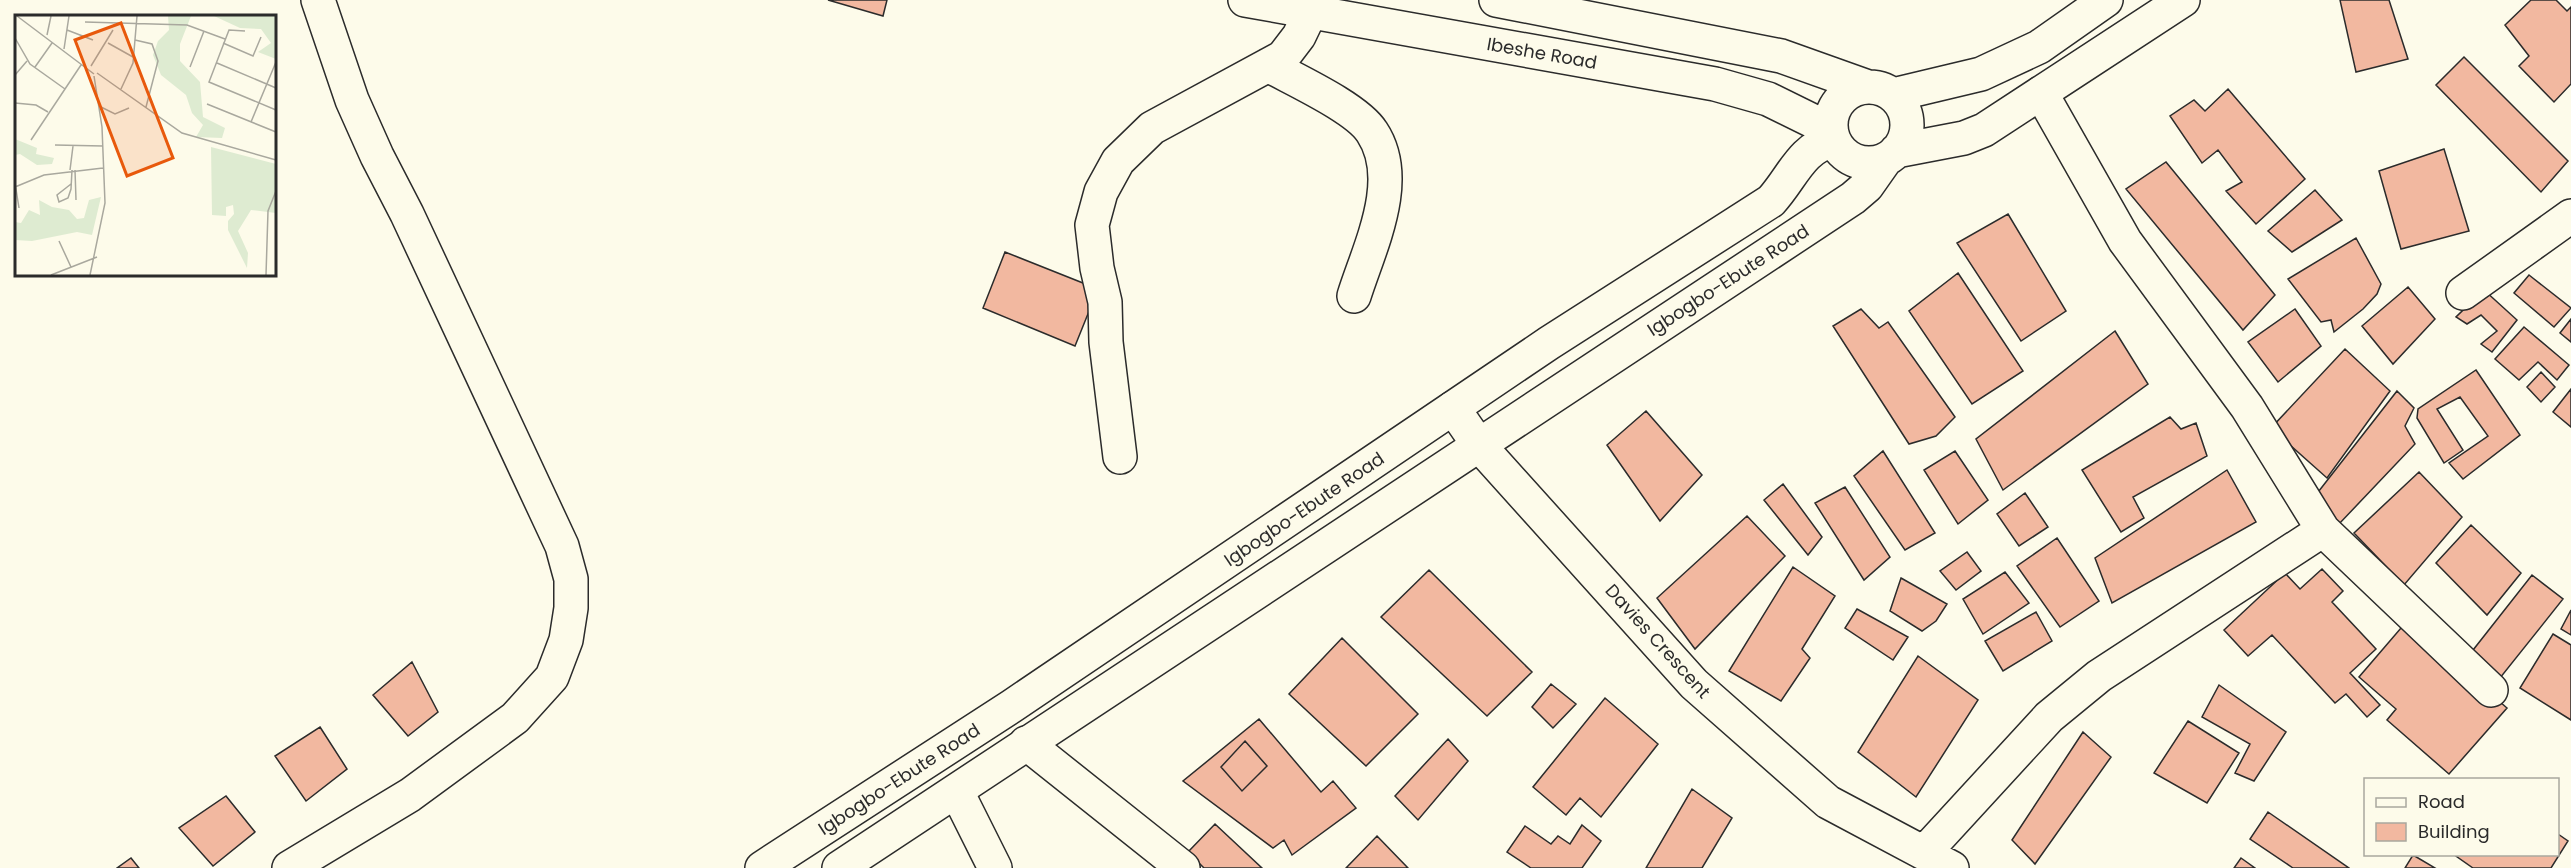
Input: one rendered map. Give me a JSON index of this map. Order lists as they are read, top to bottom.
{
  "streets": {
    "main road": ["Ibeshe Road", "Igbogbo-Ebute Road", "Davies Crescent"]
  },
  "crossings": [
    ["Ibeshe Road", "Igbogbo-Ebute Road"],
    ["Igbogbo-Ebute Road", "Davies Crescent"]
  ],
  "legend": ["Road", "Building"]
}
